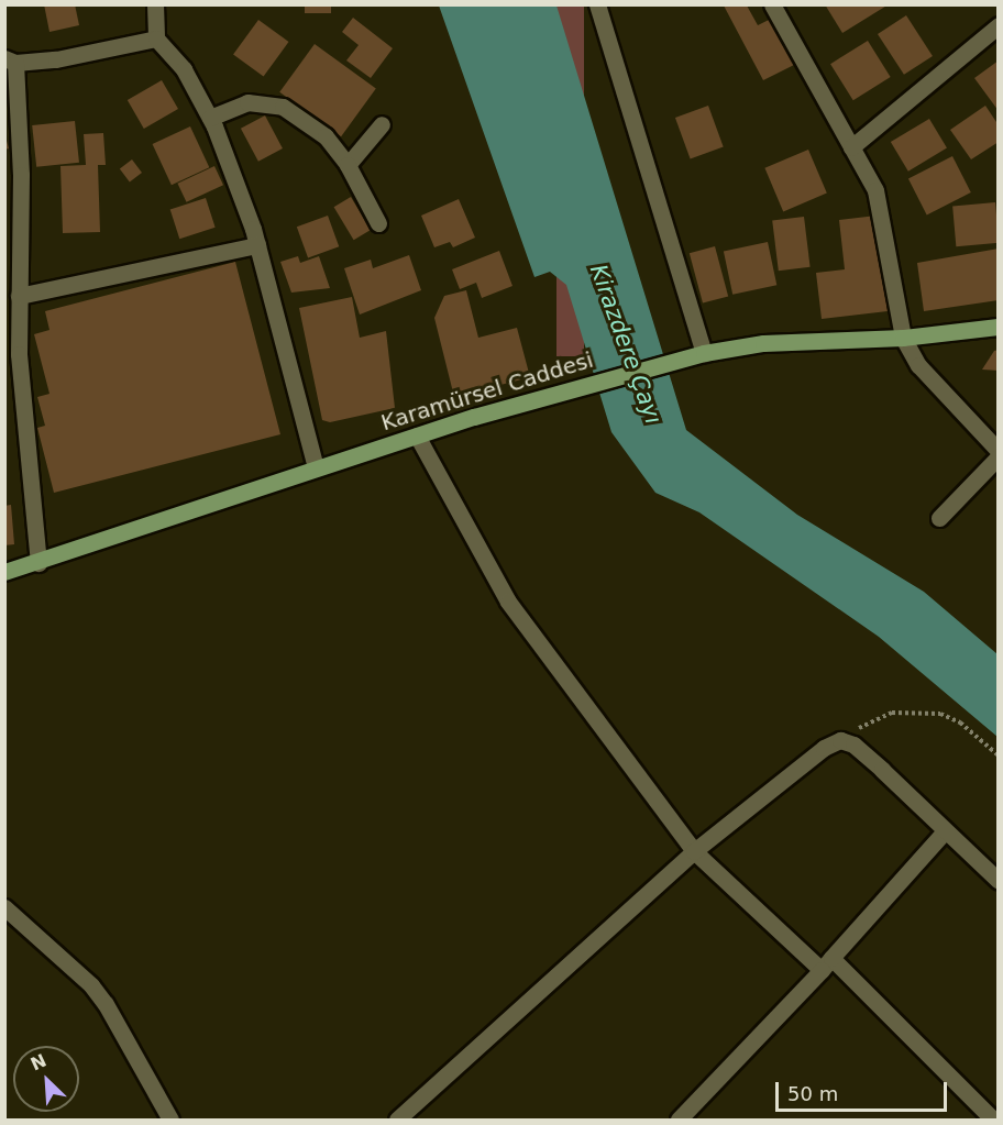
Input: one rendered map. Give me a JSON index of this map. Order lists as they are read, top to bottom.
{
  "streets": {
    "main road": ["Karamürsel Caddesi"]
  },
  "water": ["Kirazdere Çayı"],
  "scale_bar": "50 m",
  "north": "top left"
}
